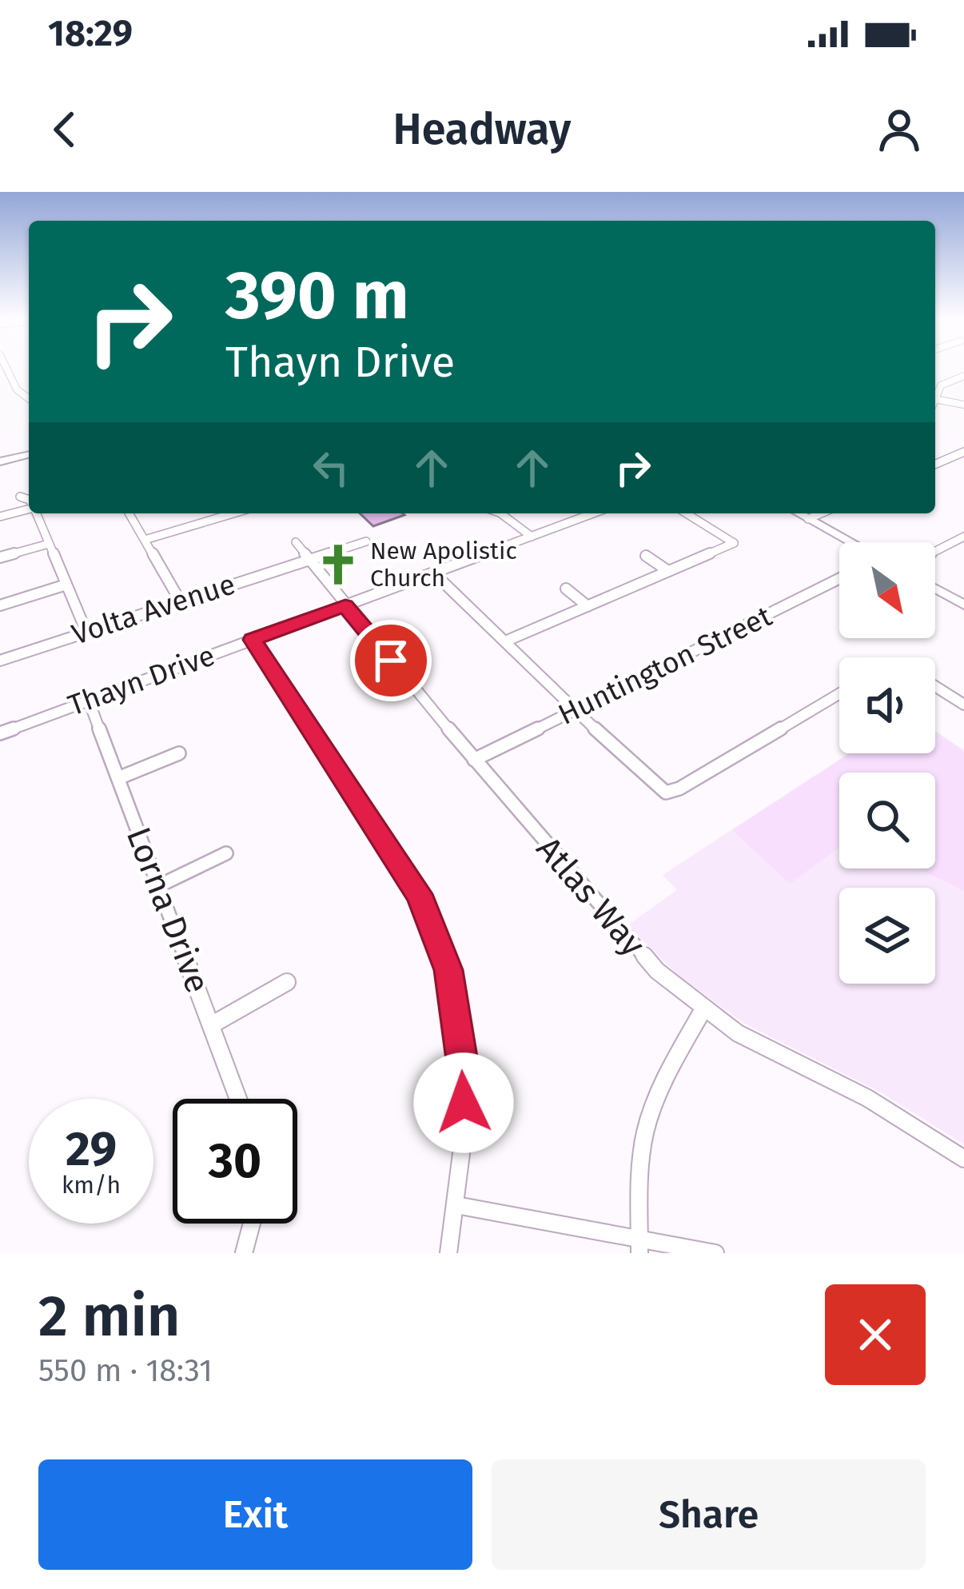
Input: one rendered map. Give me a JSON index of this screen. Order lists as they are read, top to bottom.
{
  "streets": {
    "street": [
      "Volta Avenue",
      "Huntington Street",
      "Thayn Drive",
      "Atlas Way",
      "Lorna Drive"
    ]
  },
  "crossings": [
    ["Volta Avenue", "Atlas Way"],
    ["Huntington Street", "Atlas Way"],
    ["Thayn Drive", "Atlas Way"],
    ["Thayn Drive", "Lorna Drive"]
  ],
  "places": {
    "church": ["New Apolistic Church"]
  },
  "north": "bottom right",
  "page": {
    "status": "18:29",
    "header": "Headway",
    "turn": ["390 m", "Thayn Drive"],
    "speed": "29 km/h",
    "limit": "30",
    "heading": ["2 min", "550 m · 18:31"],
    "buttons": ["Exit", "Share"]
  }
}
